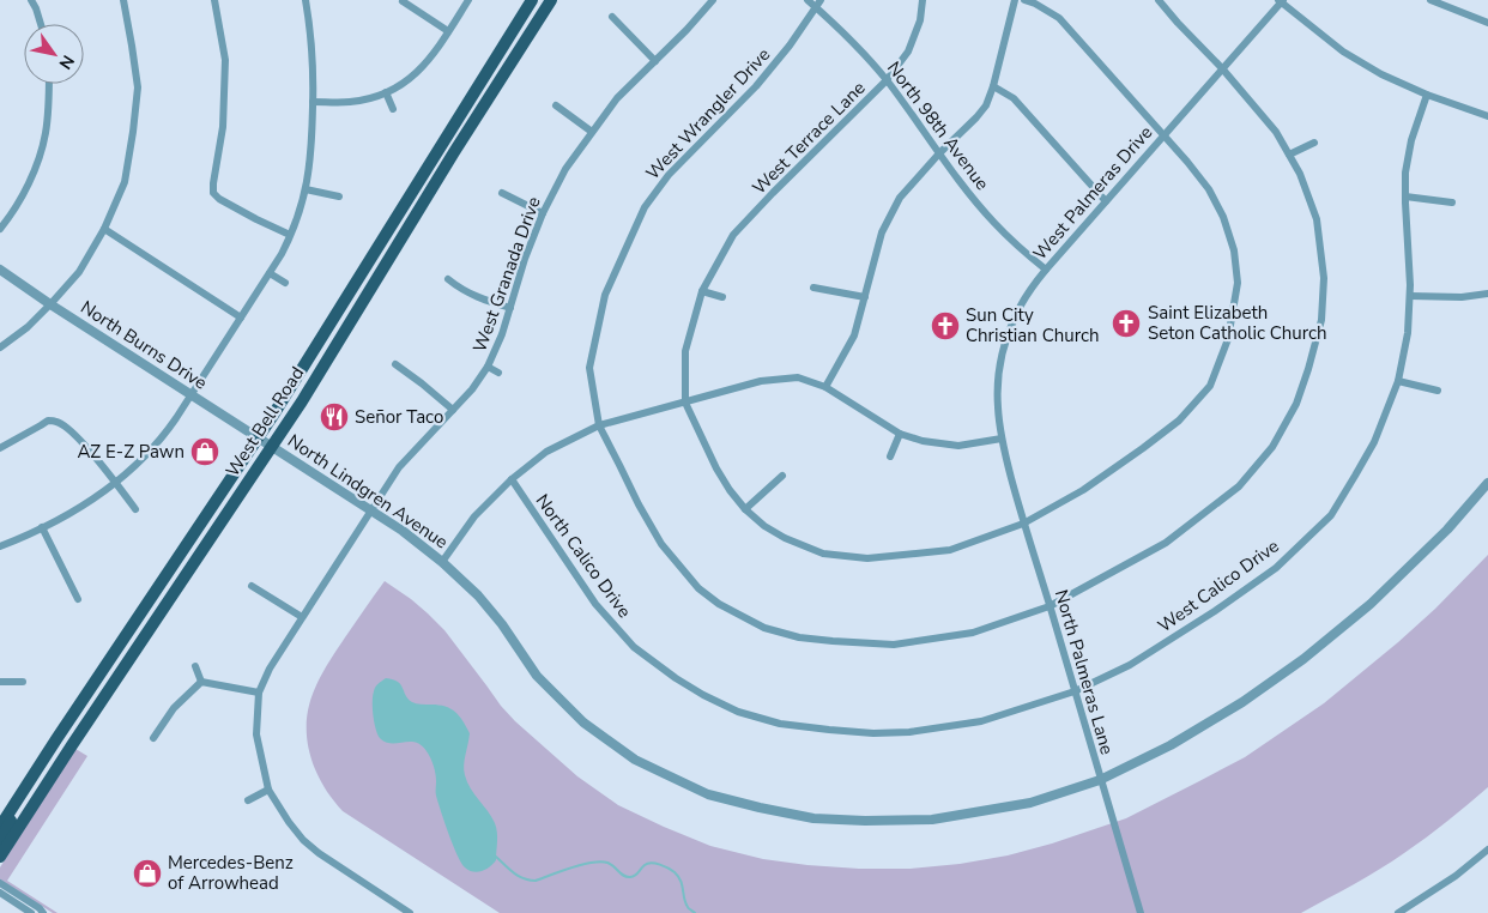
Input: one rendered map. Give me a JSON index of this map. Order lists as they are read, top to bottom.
{
  "streets": {
    "main road": ["West Bell Road"],
    "street": [
      "West Wrangler Drive",
      "North 98th Avenue",
      "West Terrace Lane",
      "West Palmeras Drive",
      "West Granada Drive",
      "North Burns Drive",
      "North Lindgren Avenue",
      "North Calico Drive",
      "West Calico Drive",
      "North Palmeras Lane"
    ]
  },
  "crossings": [
    ["West Wrangler Drive", "North 98th Avenue"],
    ["West Wrangler Drive", "West Palmeras Drive"],
    ["West Wrangler Drive", "North Palmeras Lane"],
    ["North 98th Avenue", "West Terrace Lane"],
    ["North 98th Avenue", "West Palmeras Drive"],
    ["West Palmeras Drive", "North Palmeras Lane"],
    ["West Granada Drive", "North Lindgren Avenue"],
    ["North Burns Drive", "West Bell Road"],
    ["North Burns Drive", "North Lindgren Avenue"],
    ["West Bell Road", "North Lindgren Avenue"],
    ["North Lindgren Avenue", "North Palmeras Lane"],
    ["North Calico Drive", "West Calico Drive"],
    ["North Calico Drive", "North Palmeras Lane"],
    ["West Calico Drive", "North Palmeras Lane"]
  ],
  "places": {
    "church": ["Saint Elizabeth Seton Catholic Church", "Sun City Christian Church"],
    "restaurant": ["Señor Taco"],
    "shop": ["AZ E-Z Pawn", "Mercedes-Benz of Arrowhead"]
  },
  "north": "bottom right"
}
